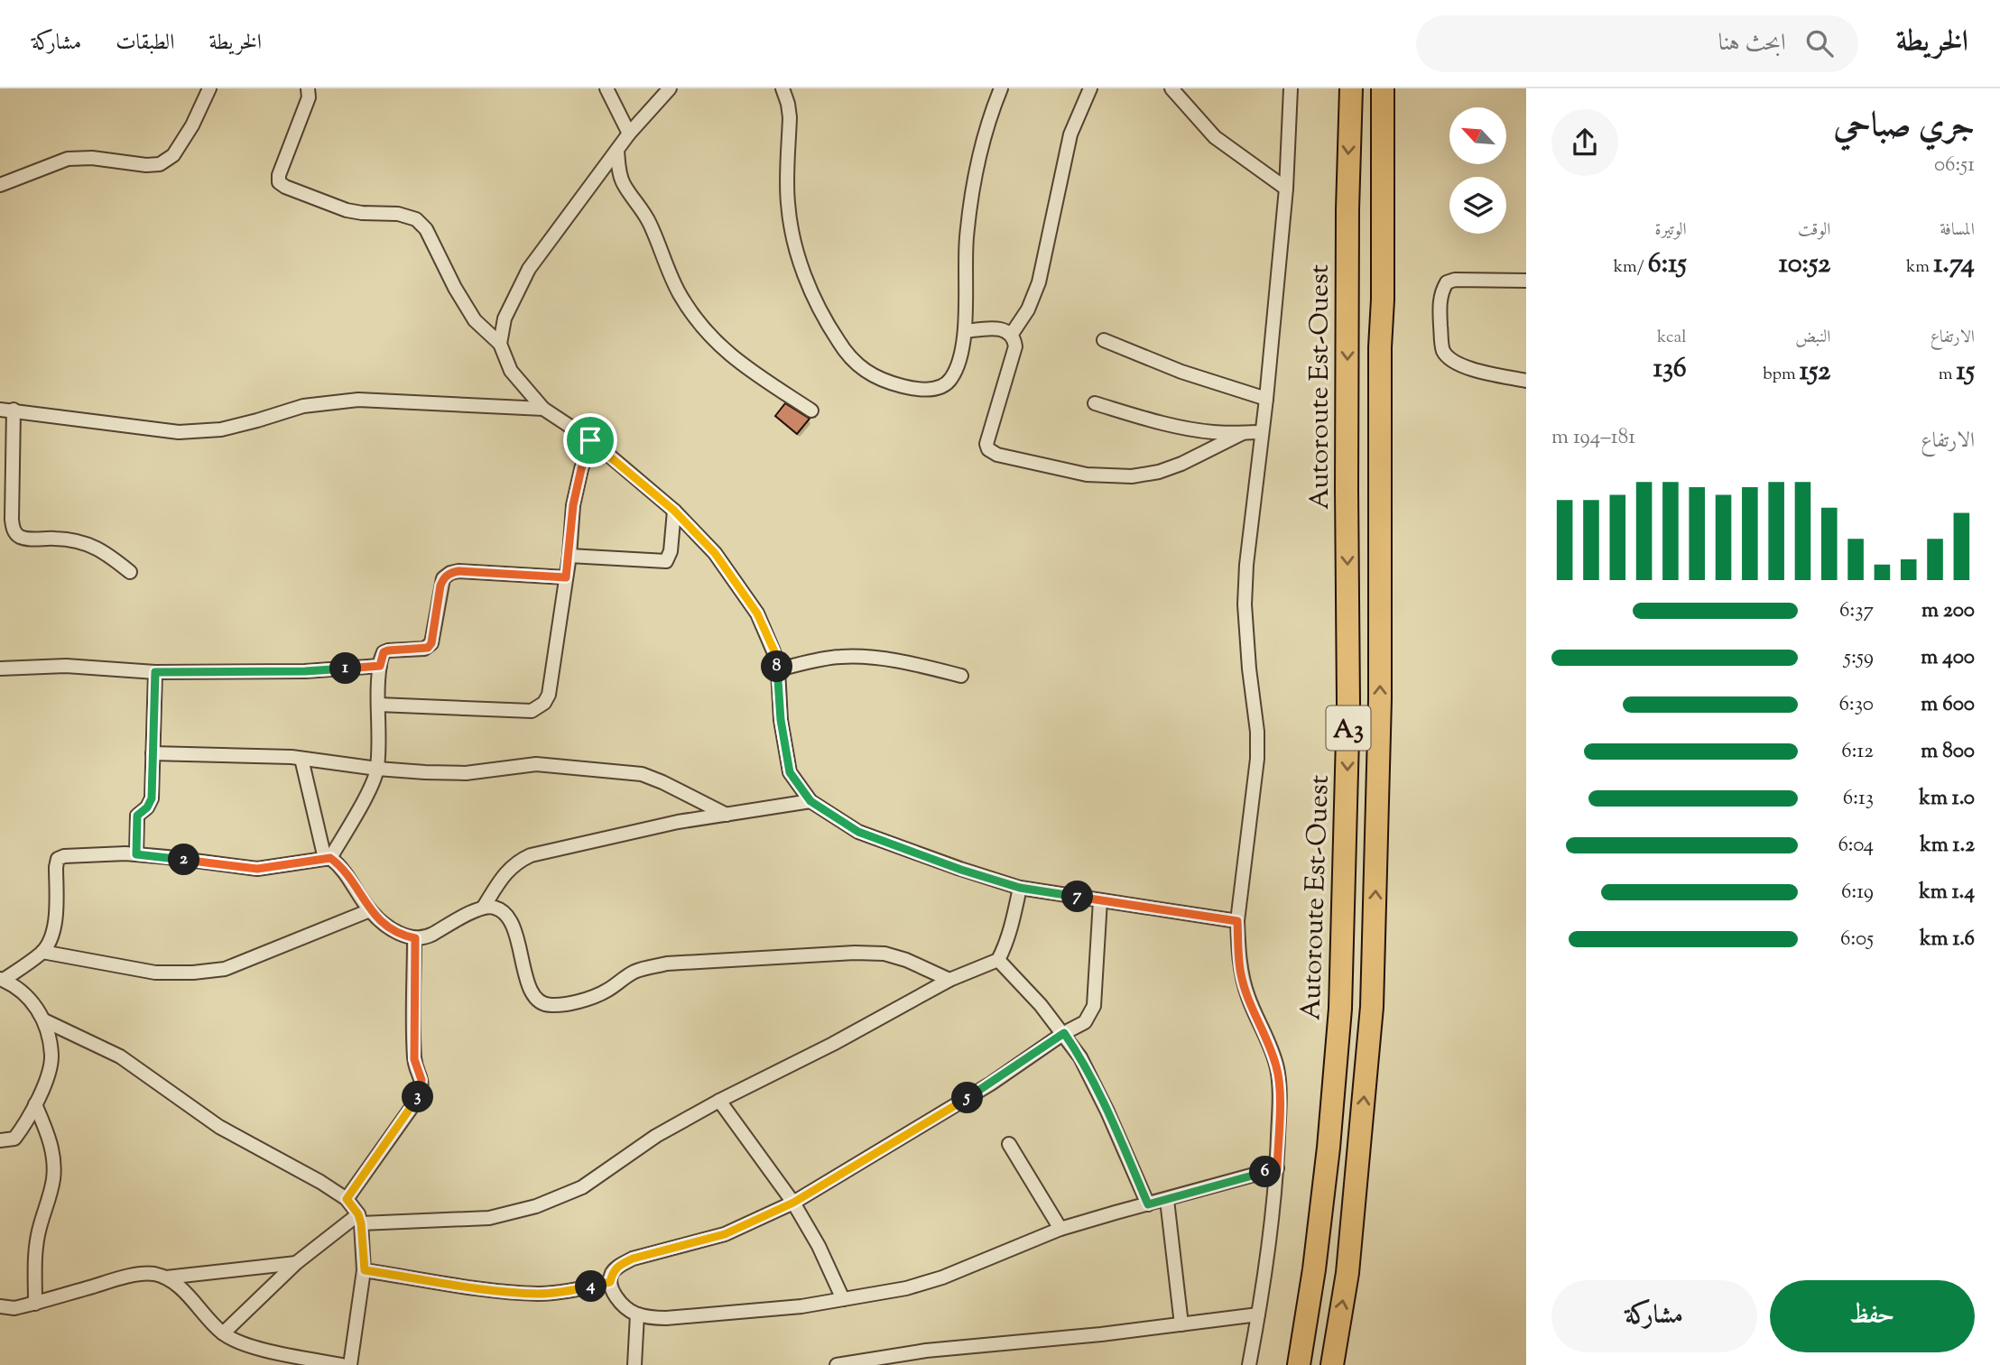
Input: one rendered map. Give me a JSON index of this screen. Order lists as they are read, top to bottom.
{
  "streets": {
    "highway": ["Autoroute Est-Ouest", "A3"]
  },
  "north": "top left",
  "page": {
    "header": "الخريطة",
    "search": "ابحث هنا",
    "nav": ["الخريطة", "الطبقات", "مشاركة"],
    "heading": ["جري صباحي", "06:51"],
    "stats": [
      ["المسافة", "1.74 km"],
      ["الوقت", "10:52"],
      ["الوتيرة", "6:15 /km"],
      ["الارتفاع", "15 m"],
      ["النبض", "152 bpm"],
      ["kcal", "136"]
    ],
    "chart": ["الارتفاع", "181–194 m"],
    "list": [
      {
        "name": "200 m",
        "note": "6:37"
      },
      {
        "name": "400 m",
        "note": "5:59"
      },
      {
        "name": "600 m",
        "note": "6:30"
      },
      {
        "name": "800 m",
        "note": "6:12"
      },
      {
        "name": "1.0 km",
        "note": "6:13"
      },
      {
        "name": "1.2 km",
        "note": "6:04"
      },
      {
        "name": "1.4 km",
        "note": "6:19"
      },
      {
        "name": "1.6 km",
        "note": "6:05"
      }
    ],
    "pins": [
      "8",
      "1",
      "2",
      "7",
      "3",
      "5",
      "6",
      "4"
    ],
    "buttons": ["حفظ", "مشاركة"]
  }
}
